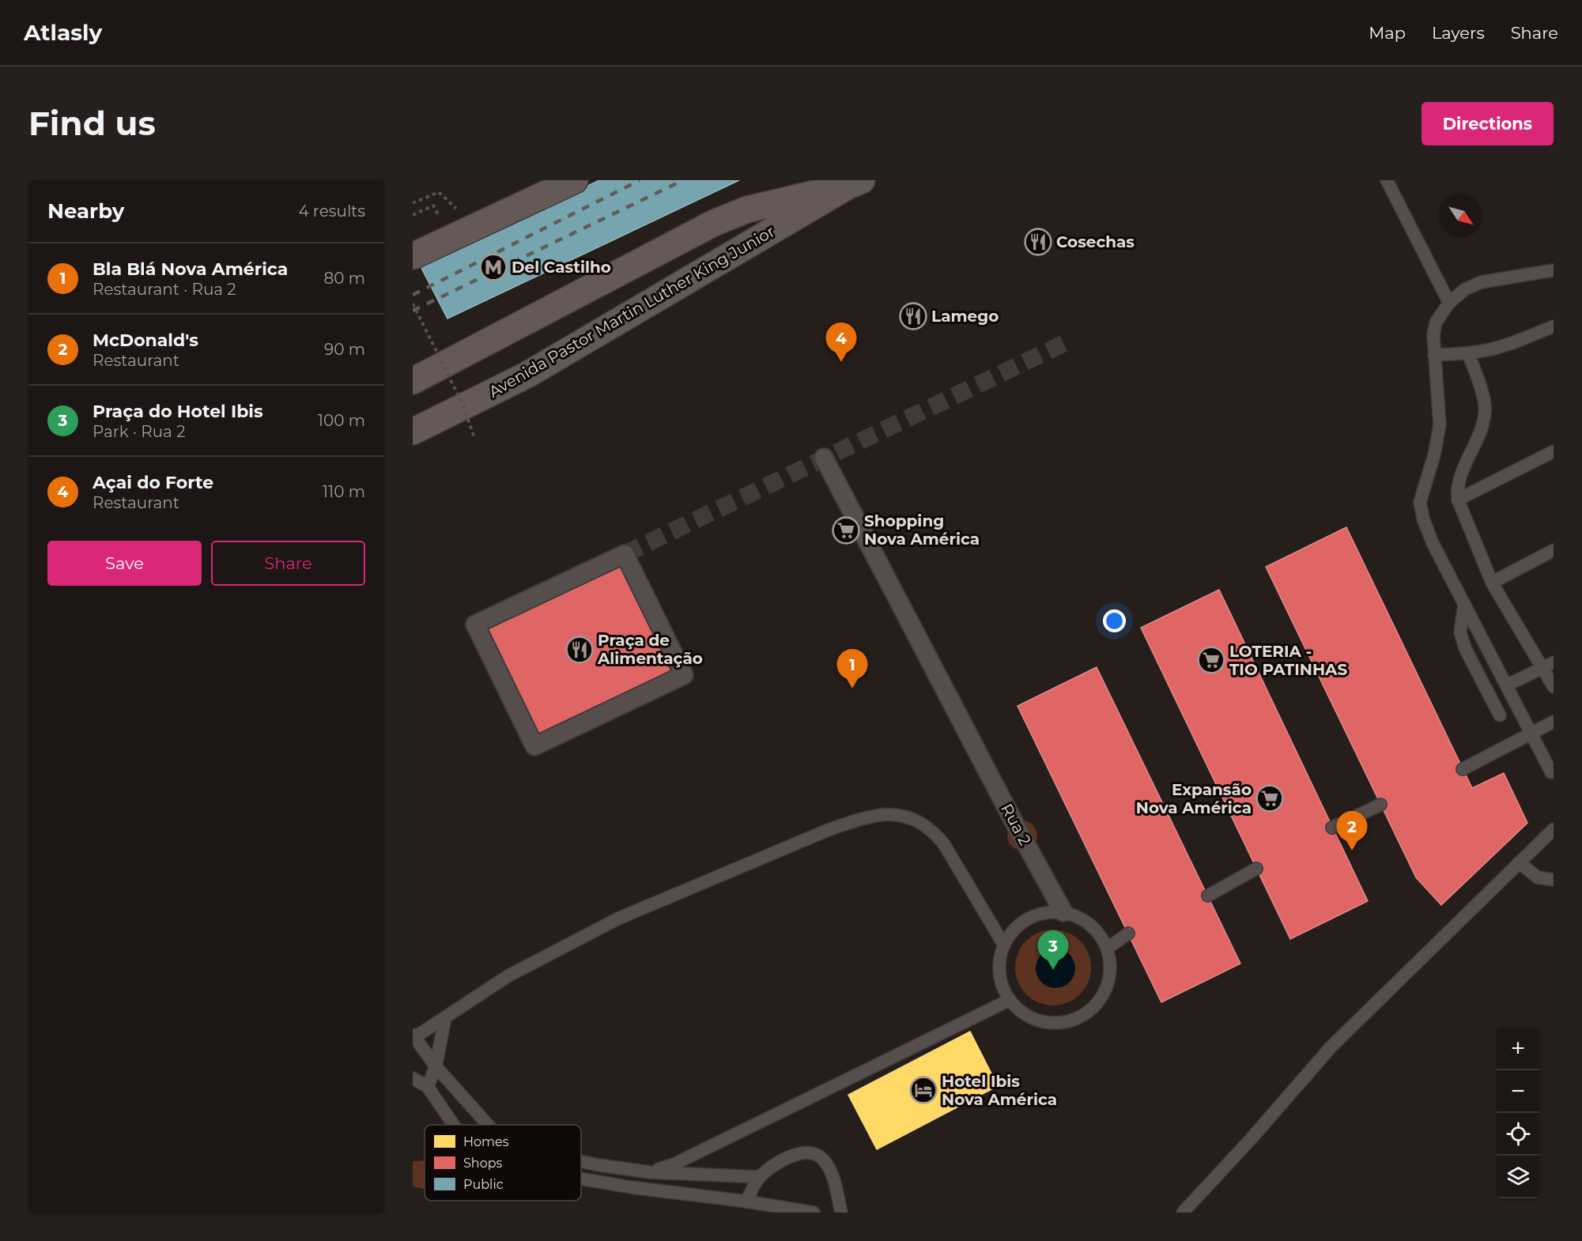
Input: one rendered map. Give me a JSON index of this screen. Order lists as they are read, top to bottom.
{
  "streets": {
    "main road": ["Avenida Pastor Martin Luther King Junior"],
    "street": ["Rua 2"]
  },
  "places": {
    "restaurant": ["Cosechas", "Lamego", "Praça de Alimentação"],
    "metro station": ["Del Castilho"],
    "supermarket": ["Shopping Nova América", "LOTERIA - TIO PATINHAS", "Expansão Nova América"],
    "hotel": ["Hotel Ibis Nova América"]
  },
  "legend": ["Homes", "Shops", "Public"],
  "north": "bottom right",
  "page": {
    "header": "Atlasly",
    "nav": ["Map", "Layers", "Share"],
    "buttons": [
      "Directions",
      ["Save", "Share"]
    ],
    "title": "Find us",
    "heading": ["Nearby", "4 results"],
    "list": [
      {
        "mark": "1",
        "name": "Bla Blá Nova América",
        "note": "Restaurant · Rua 2",
        "value": "80 m"
      },
      {
        "mark": "2",
        "name": "McDonald's",
        "note": "Restaurant",
        "value": "90 m"
      },
      {
        "mark": "3",
        "name": "Praça do Hotel Ibis",
        "note": "Park · Rua 2",
        "value": "100 m"
      },
      {
        "mark": "4",
        "name": "Açai do Forte",
        "note": "Restaurant",
        "value": "110 m"
      }
    ],
    "pins": [
      "4",
      "1",
      "2",
      "3"
    ],
    "map_buttons": ["+", "−"]
  }
}
